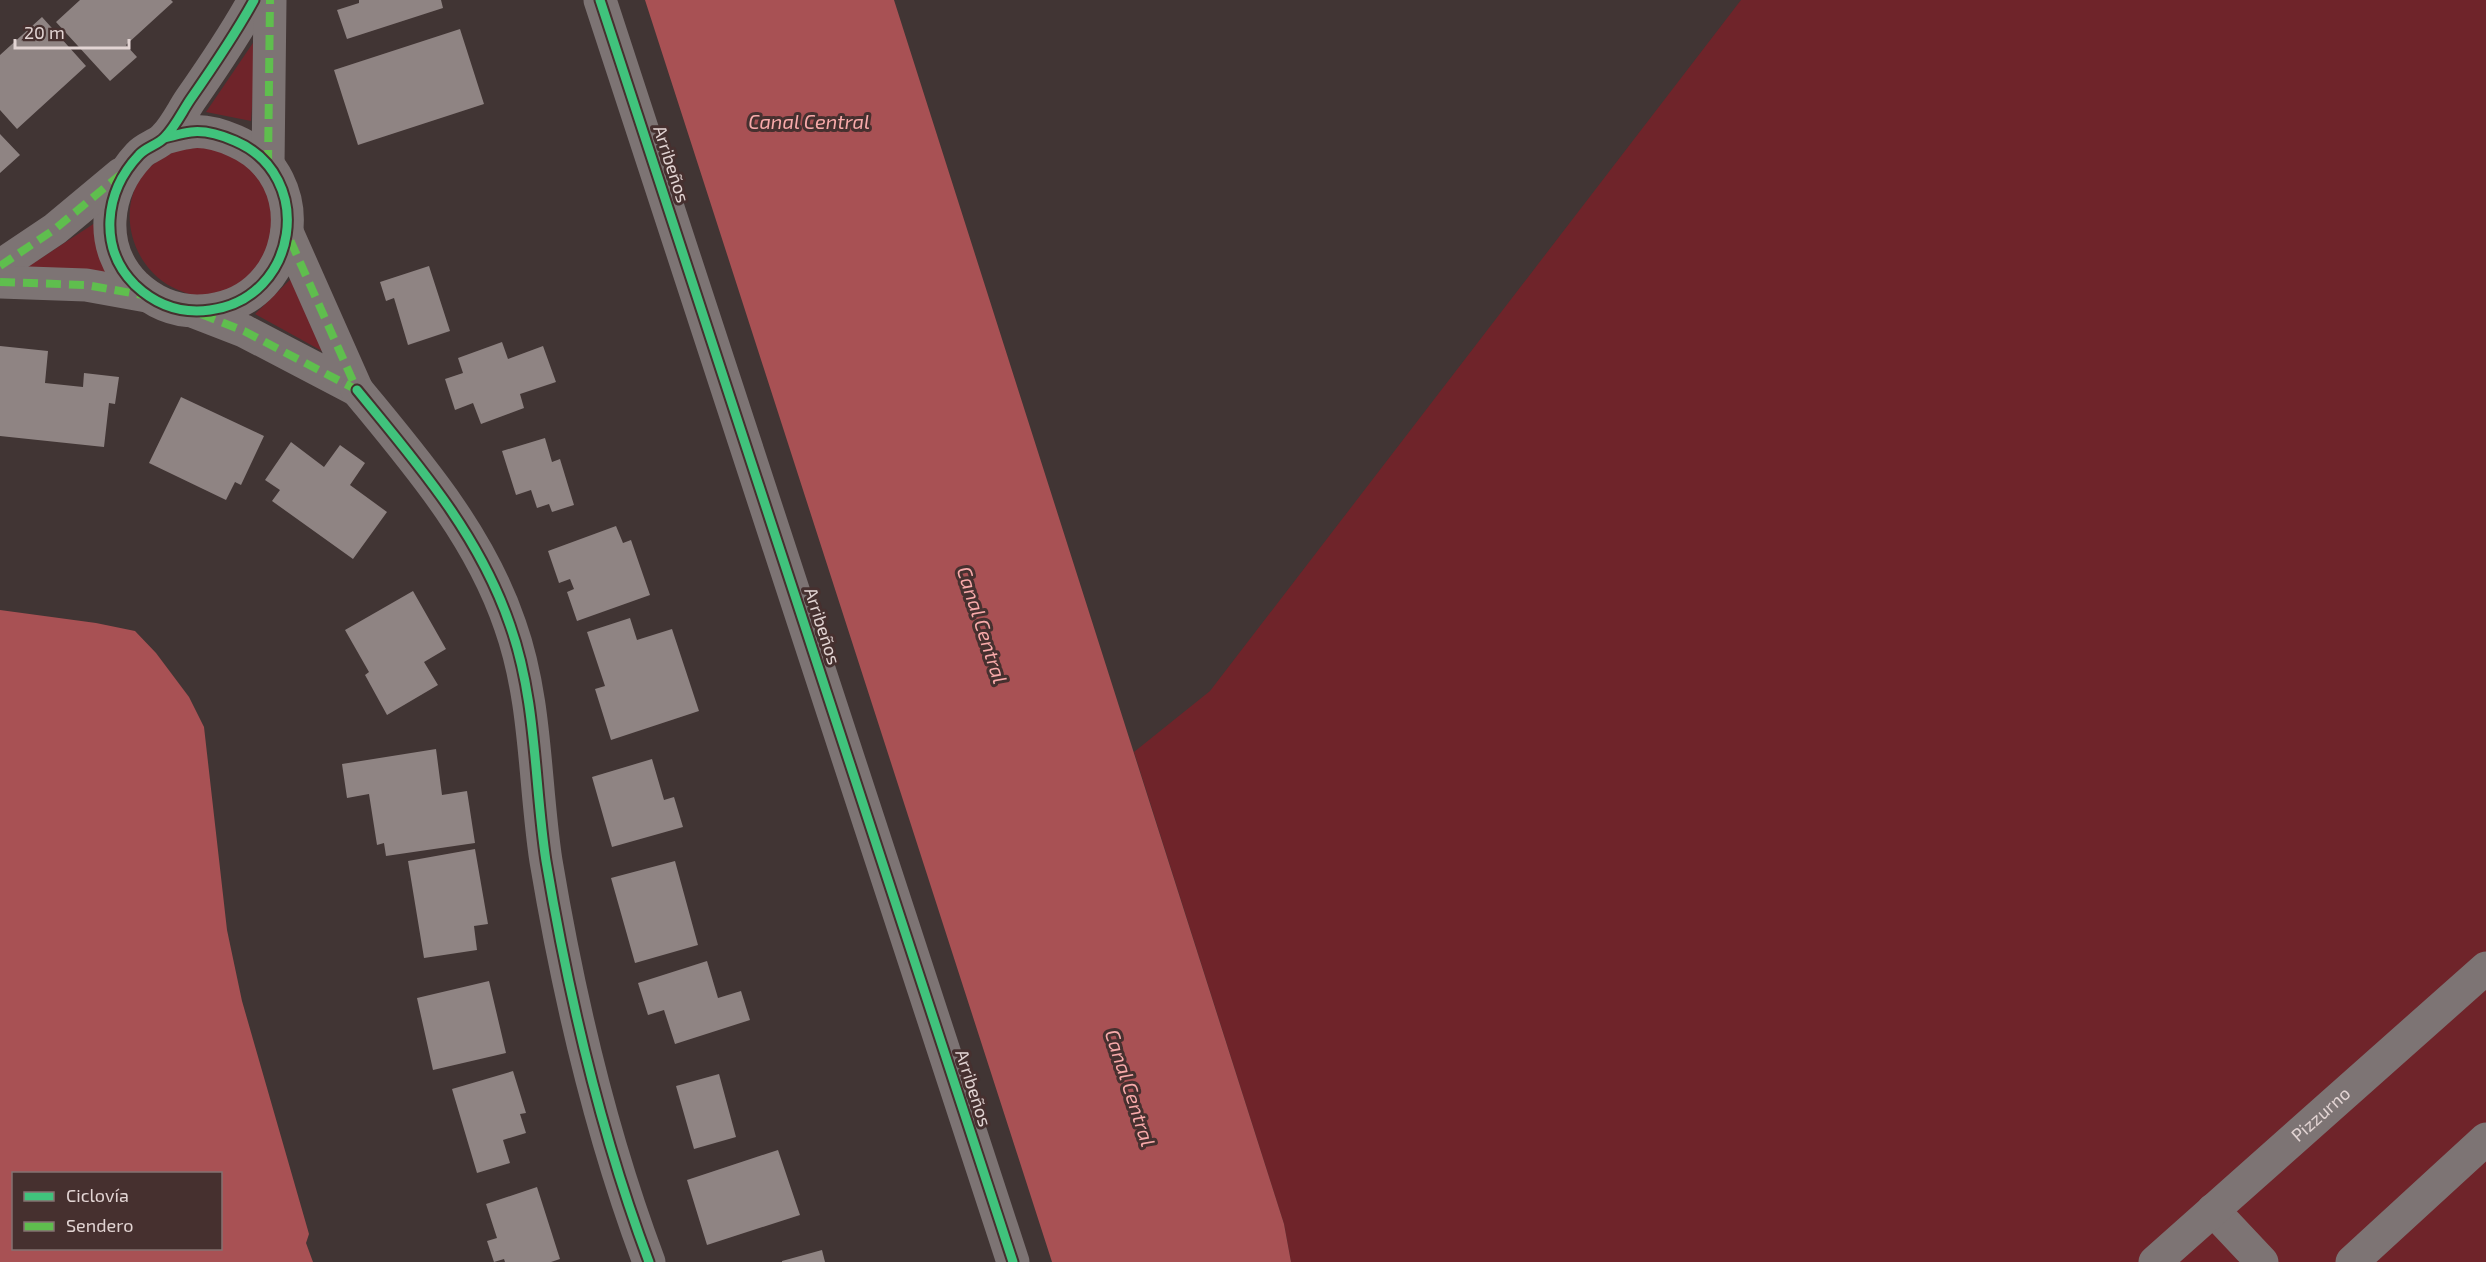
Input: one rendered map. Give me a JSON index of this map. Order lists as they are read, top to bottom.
{
  "streets": {
    "street": ["Arribeños", "Pizzurno"]
  },
  "water": ["Canal Central"],
  "legend": ["Ciclovía", "Sendero"],
  "scale_bar": "20 m"
}
